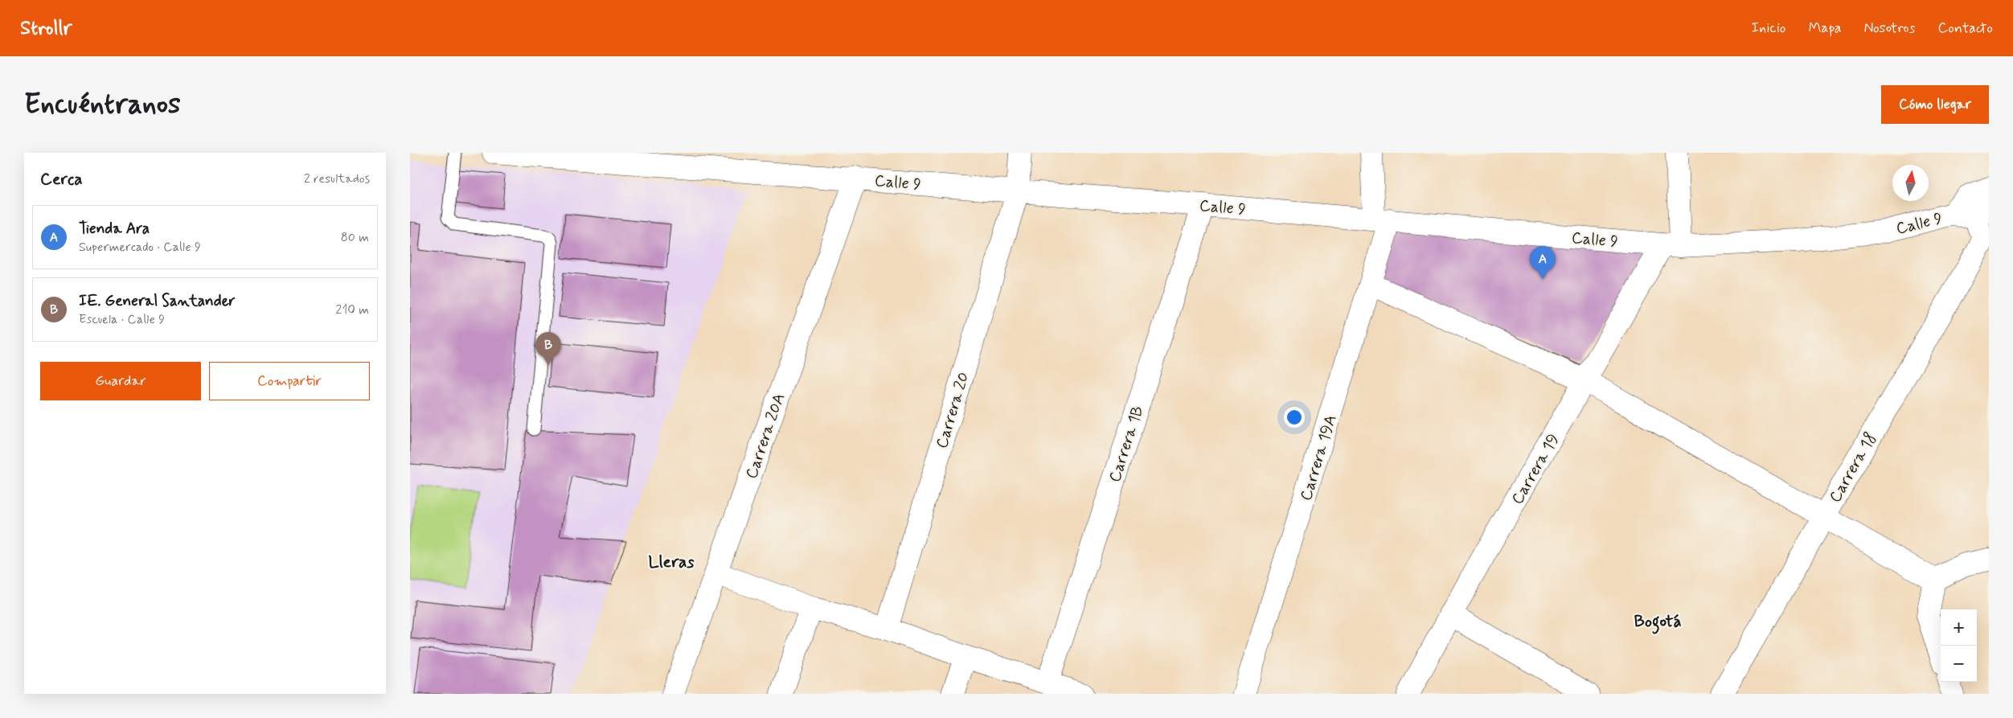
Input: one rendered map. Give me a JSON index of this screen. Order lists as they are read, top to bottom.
{
  "streets": {
    "street": [
      "Calle 9",
      "Carrera 20",
      "Carrera 20A",
      "Carrera 1B",
      "Carrera 19A",
      "Carrera 18",
      "Carrera 19"
    ]
  },
  "crossings": [
    ["Calle 9", "Carrera 20"],
    ["Calle 9", "Carrera 20A"],
    ["Calle 9", "Carrera 1B"],
    ["Calle 9", "Carrera 19A"],
    ["Calle 9", "Carrera 19"]
  ],
  "districts": ["Lleras", "Bogotá"],
  "north": "top",
  "page": {
    "header": "Strollr",
    "nav": [
      "Inicio",
      "Mapa",
      "Nosotros",
      "Contacto"
    ],
    "buttons": [
      "Cómo llegar",
      ["Guardar", "Compartir"]
    ],
    "title": "Encuéntranos",
    "heading": ["Cerca", "2 resultados"],
    "list": [
      {
        "mark": "A",
        "name": "Tienda Ara",
        "note": "Supermercado · Calle 9",
        "value": "80 m"
      },
      {
        "mark": "B",
        "name": "IE. General Santander",
        "note": "Escuela · Calle 9",
        "value": "210 m"
      }
    ],
    "pins": ["A", "B"],
    "map_buttons": ["+", "−"]
  }
}
